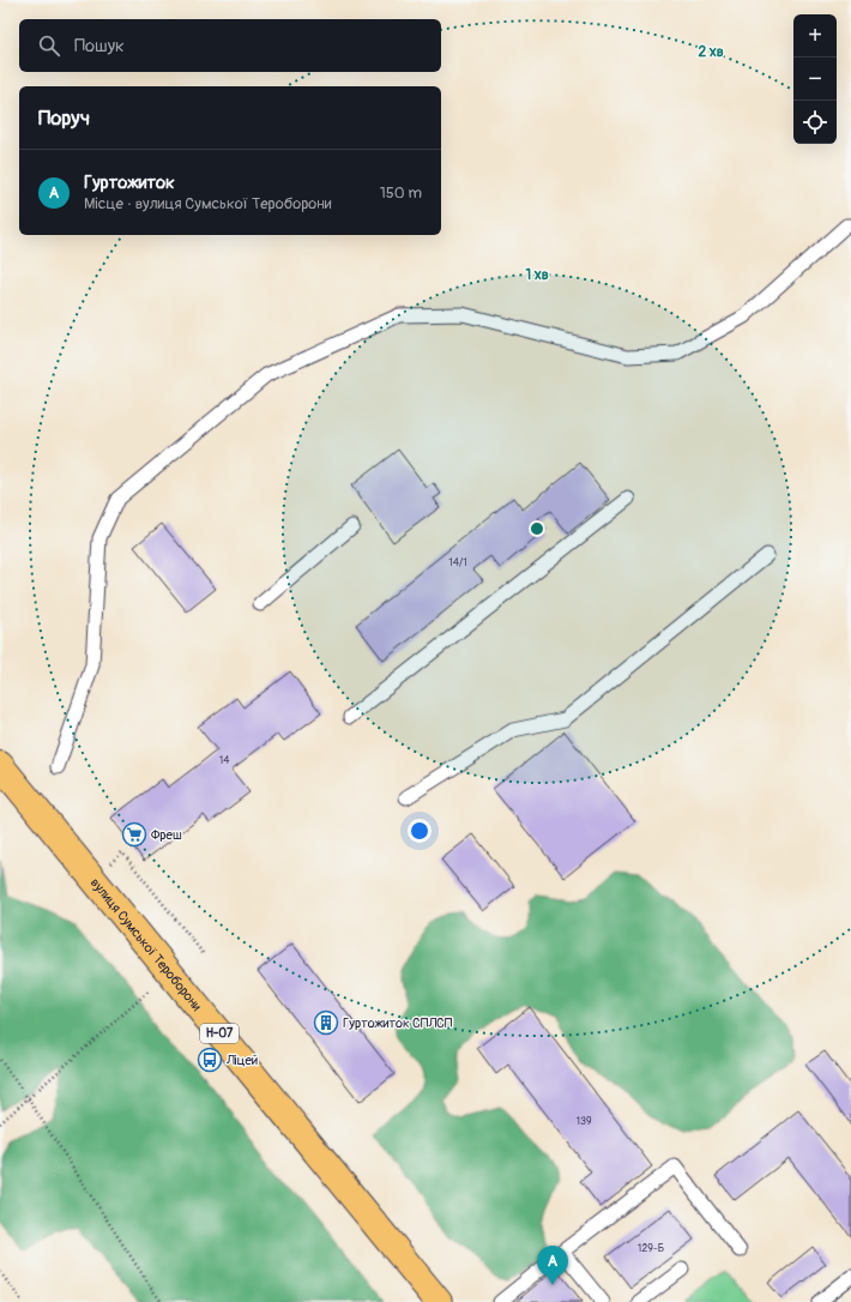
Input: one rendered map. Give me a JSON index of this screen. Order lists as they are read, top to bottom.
{
  "streets": {
    "main road": ["вулиця Сумської Тероборони", "Н-07"]
  },
  "places": {
    "supermarket": ["Фреш"],
    "building": ["Гуртожиток СПЛСП"],
    "bus stop": ["Ліцей"]
  },
  "house_numbers": [
    "14/1",
    "14",
    "139",
    "129-Б"
  ],
  "page": {
    "map_buttons": ["+", "−"],
    "search": "Пошук",
    "heading": "Поруч",
    "list": [
      {
        "mark": "A",
        "name": "Гуртожиток",
        "note": "Місце · вулиця Сумської Тероборони",
        "value": "150 m"
      }
    ],
    "pins": "A"
  },
  "rings": ["2 хв", "1 хв"]
}
